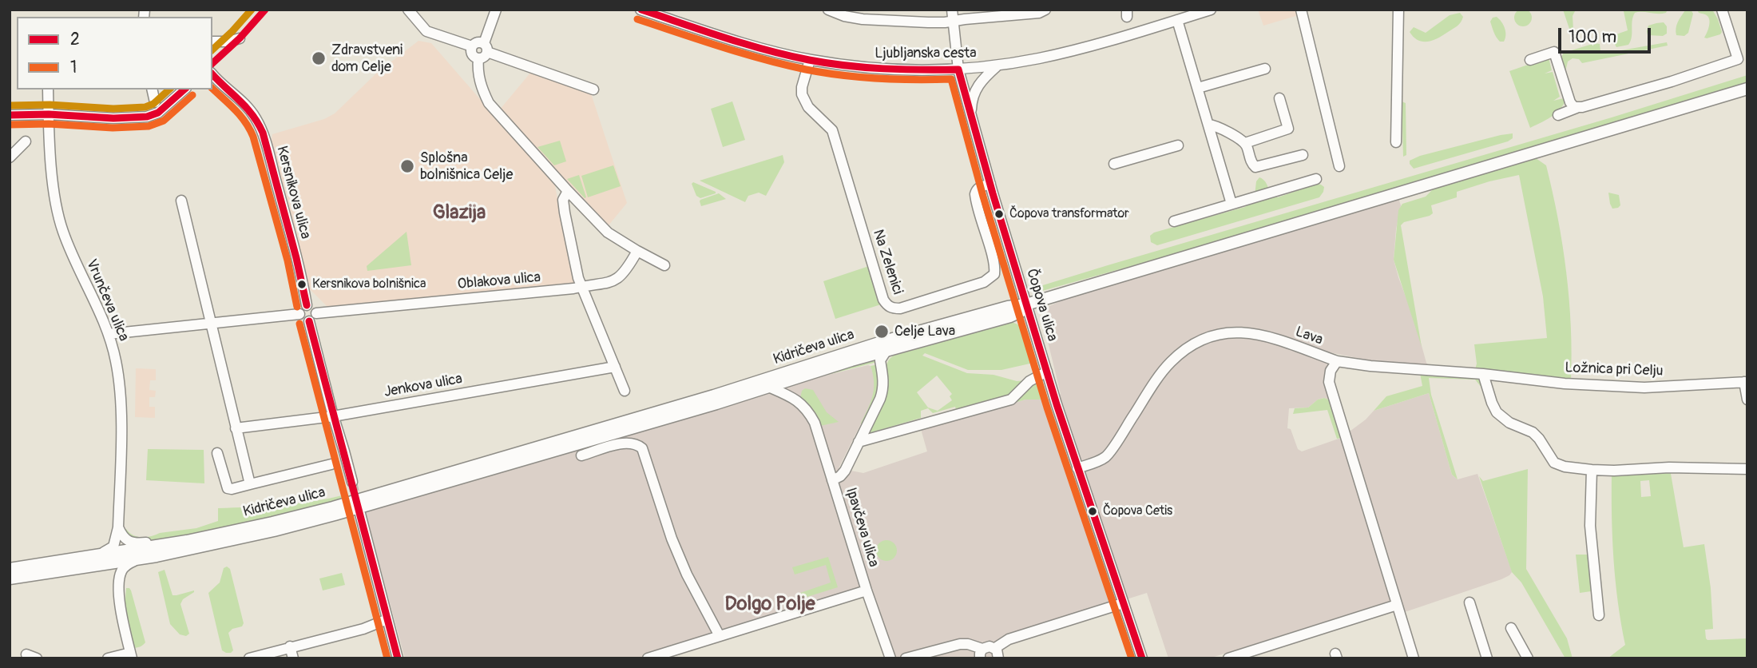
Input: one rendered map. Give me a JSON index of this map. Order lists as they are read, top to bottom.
{
  "streets": {
    "main road": ["Kidričeva ulica"],
    "street": [
      "Ljubljanska cesta",
      "Kersnikova ulica",
      "Na Zelenici",
      "Oblakova ulica",
      "Vrunčeva ulica",
      "Čopova ulica",
      "Lava",
      "Ložnica pri Celju",
      "Jenkova ulica",
      "Ipavčeva ulica"
    ]
  },
  "crossings": [
    ["Ljubljanska cesta", "Na Zelenici"],
    ["Ljubljanska cesta", "Čopova ulica"],
    ["Kersnikova ulica", "Oblakova ulica"],
    ["Na Zelenici", "Čopova ulica"],
    ["Vrunčeva ulica", "Kidričeva ulica"],
    ["Čopova ulica", "Lava"],
    ["Čopova ulica", "Kidričeva ulica"],
    ["Lava", "Ložnica pri Celju"],
    ["Kidričeva ulica", "Ipavčeva ulica"]
  ],
  "districts": ["Glazija", "Dolgo Polje"],
  "places": [
    "Zdravstveni dom Celje",
    "Splošna bolnišnica Celje",
    "Čopova transformator",
    "Kersnikova bolnišnica",
    "Celje Lava",
    "Čopova Cetis"
  ],
  "lines": ["transit line 2", "transit line 1"],
  "legend": ["2", "1"],
  "scale_bar": "100 m"
}
